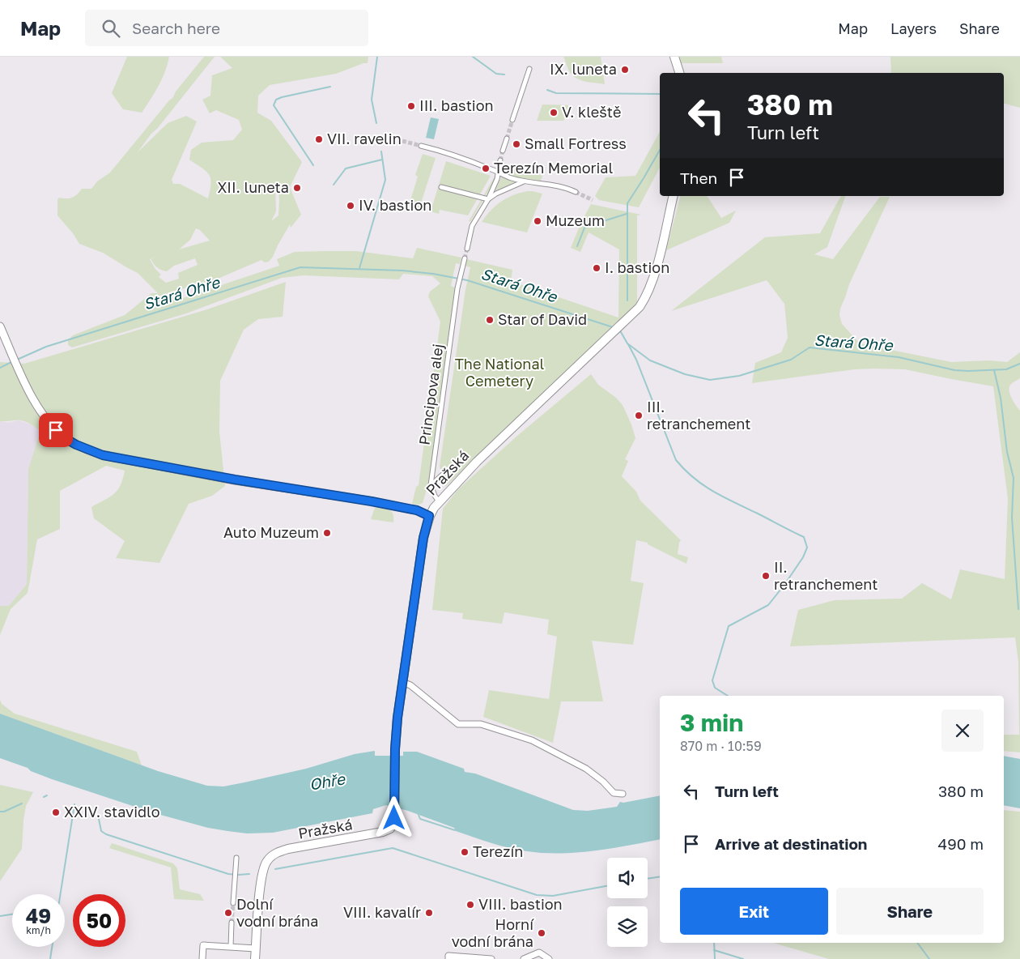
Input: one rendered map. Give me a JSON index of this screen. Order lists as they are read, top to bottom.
{
  "streets": {
    "main road": ["Pražská"],
    "street": ["Principova alej"]
  },
  "water": ["Stará Ohře", "Ohře"],
  "parks": ["The National Cemetery"],
  "places": [
    "IX. luneta",
    "III. bastion",
    "V. kleště",
    "VII. ravelin",
    "Small Fortress",
    "Terezín Memorial",
    "XII. luneta",
    "IV. bastion",
    "Muzeum",
    "I. bastion",
    "Star of David",
    "III. retranchement",
    "Auto Muzeum",
    "II. retranchement",
    "XXIV. stavidlo",
    "Terezín",
    "VIII. bastion",
    "Dolní vodní brána",
    "VIII. kavalír",
    "Horní vodní brána"
  ],
  "page": {
    "header": "Map",
    "search": "Search here",
    "nav": ["Map", "Layers", "Share"],
    "turn": ["380 m", "Turn left"],
    "then": "Then",
    "heading": ["3 min", "870 m · 10:59"],
    "list": [
      {
        "name": "Turn left",
        "value": "380 m"
      },
      {
        "name": "Arrive at destination",
        "value": "490 m"
      }
    ],
    "buttons": ["Exit", "Share"],
    "speed": "49 km/h",
    "limit": "50"
  }
}
